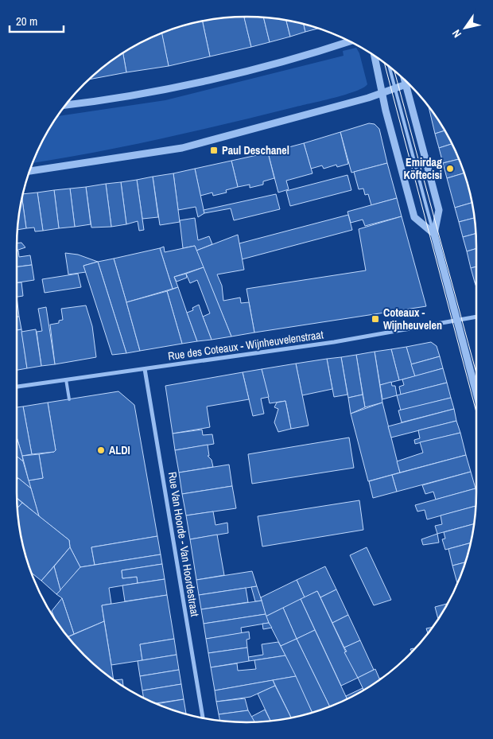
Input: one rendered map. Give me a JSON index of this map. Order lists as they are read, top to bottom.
{
  "streets": {
    "street": ["Rue des Coteaux - Wijnheuvelenstraat", "Rue Van Hoorde - Van Hoordestraat"]
  },
  "crossings": [
    ["Rue des Coteaux - Wijnheuvelenstraat", "Rue Van Hoorde - Van Hoordestraat"]
  ],
  "places": {
    "transit": ["Paul Deschanel", "Coteaux - Wijnheuvelen"],
    "other": ["Emirdag Köftecisi", "ALDI"]
  },
  "scale_bar": "20 m",
  "north": "bottom left"
}
